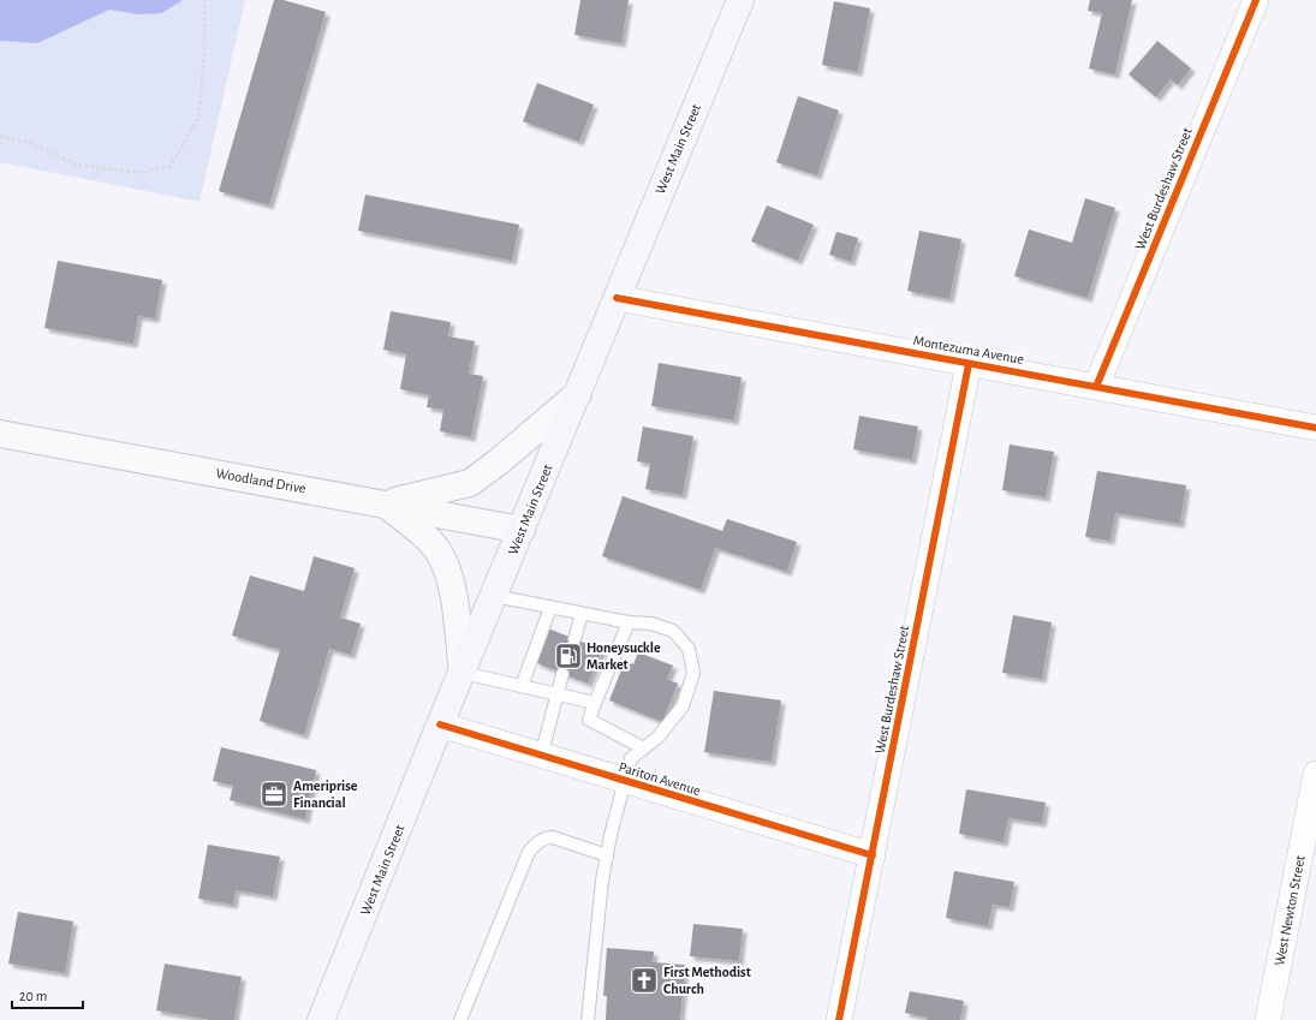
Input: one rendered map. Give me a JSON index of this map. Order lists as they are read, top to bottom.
{
  "streets": {
    "main road": ["West Main Street", "Woodland Drive"],
    "street": [
      "West Burdeshaw Street",
      "Montezuma Avenue",
      "Pariton Avenue",
      "West Newton Street"
    ]
  },
  "crossings": [
    ["West Main Street", "Montezuma Avenue"],
    ["West Main Street", "Woodland Drive"],
    ["West Main Street", "Pariton Avenue"],
    ["West Burdeshaw Street", "Montezuma Avenue"],
    ["West Burdeshaw Street", "Pariton Avenue"]
  ],
  "places": {
    "fuel station": ["Honeysuckle Market"],
    "office": ["Ameriprise Financial"],
    "church": ["First Methodist Church"]
  },
  "scale_bar": "20 m"
}
